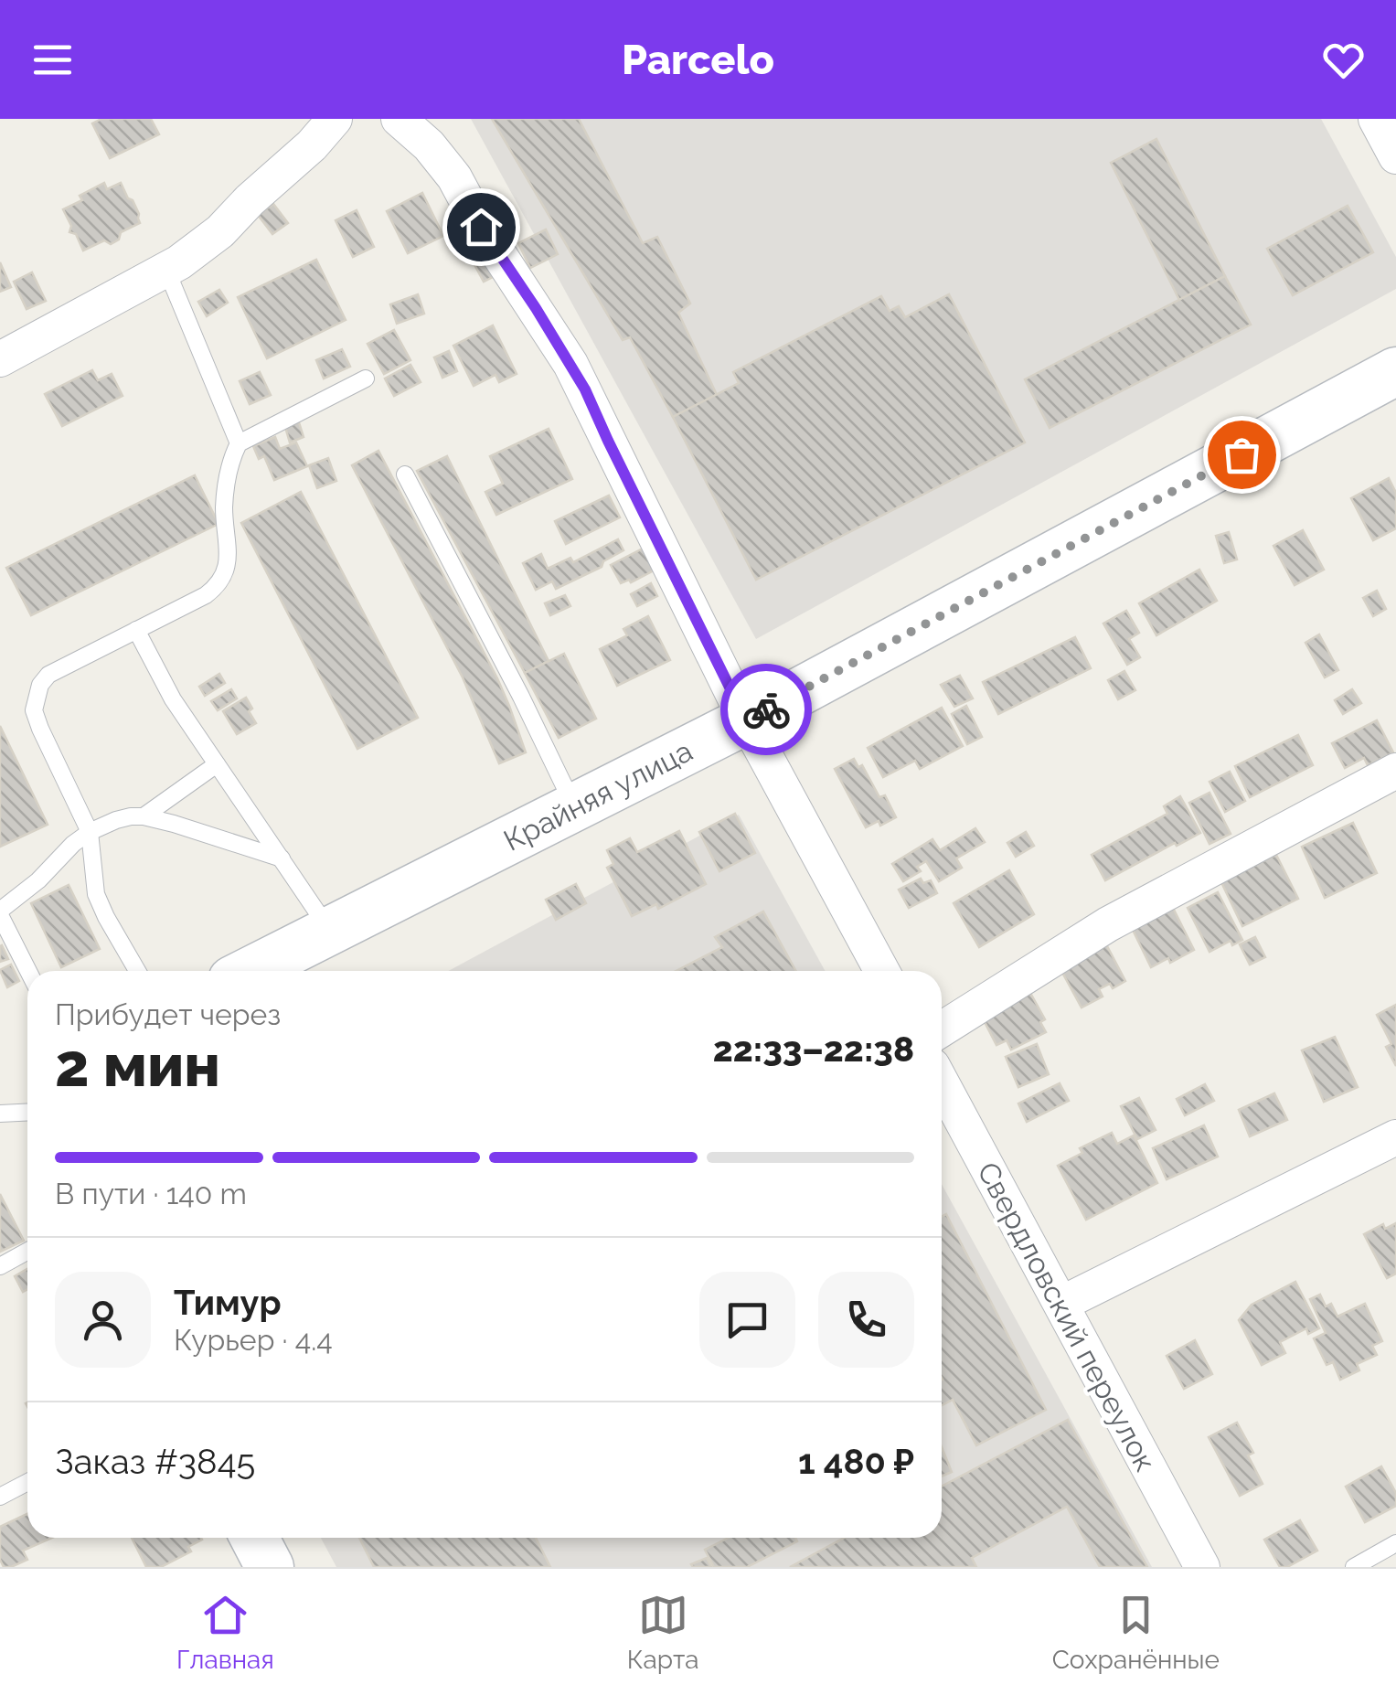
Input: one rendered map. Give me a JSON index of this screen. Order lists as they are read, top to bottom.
{
  "streets": {
    "main road": ["Крайняя улица"],
    "street": ["Свердловский переулок"]
  },
  "page": {
    "header": "Parcelo",
    "heading": ["2 мин", "Прибудет через", "22:33–22:38"],
    "panel": [
      "Тимур",
      "Курьер · 4.4",
      "Заказ #3845",
      "1 480 ₽"
    ],
    "bar": "В пути · 140 m",
    "tabs": ["Главная", "Карта", "Сохранённые"]
  }
}
